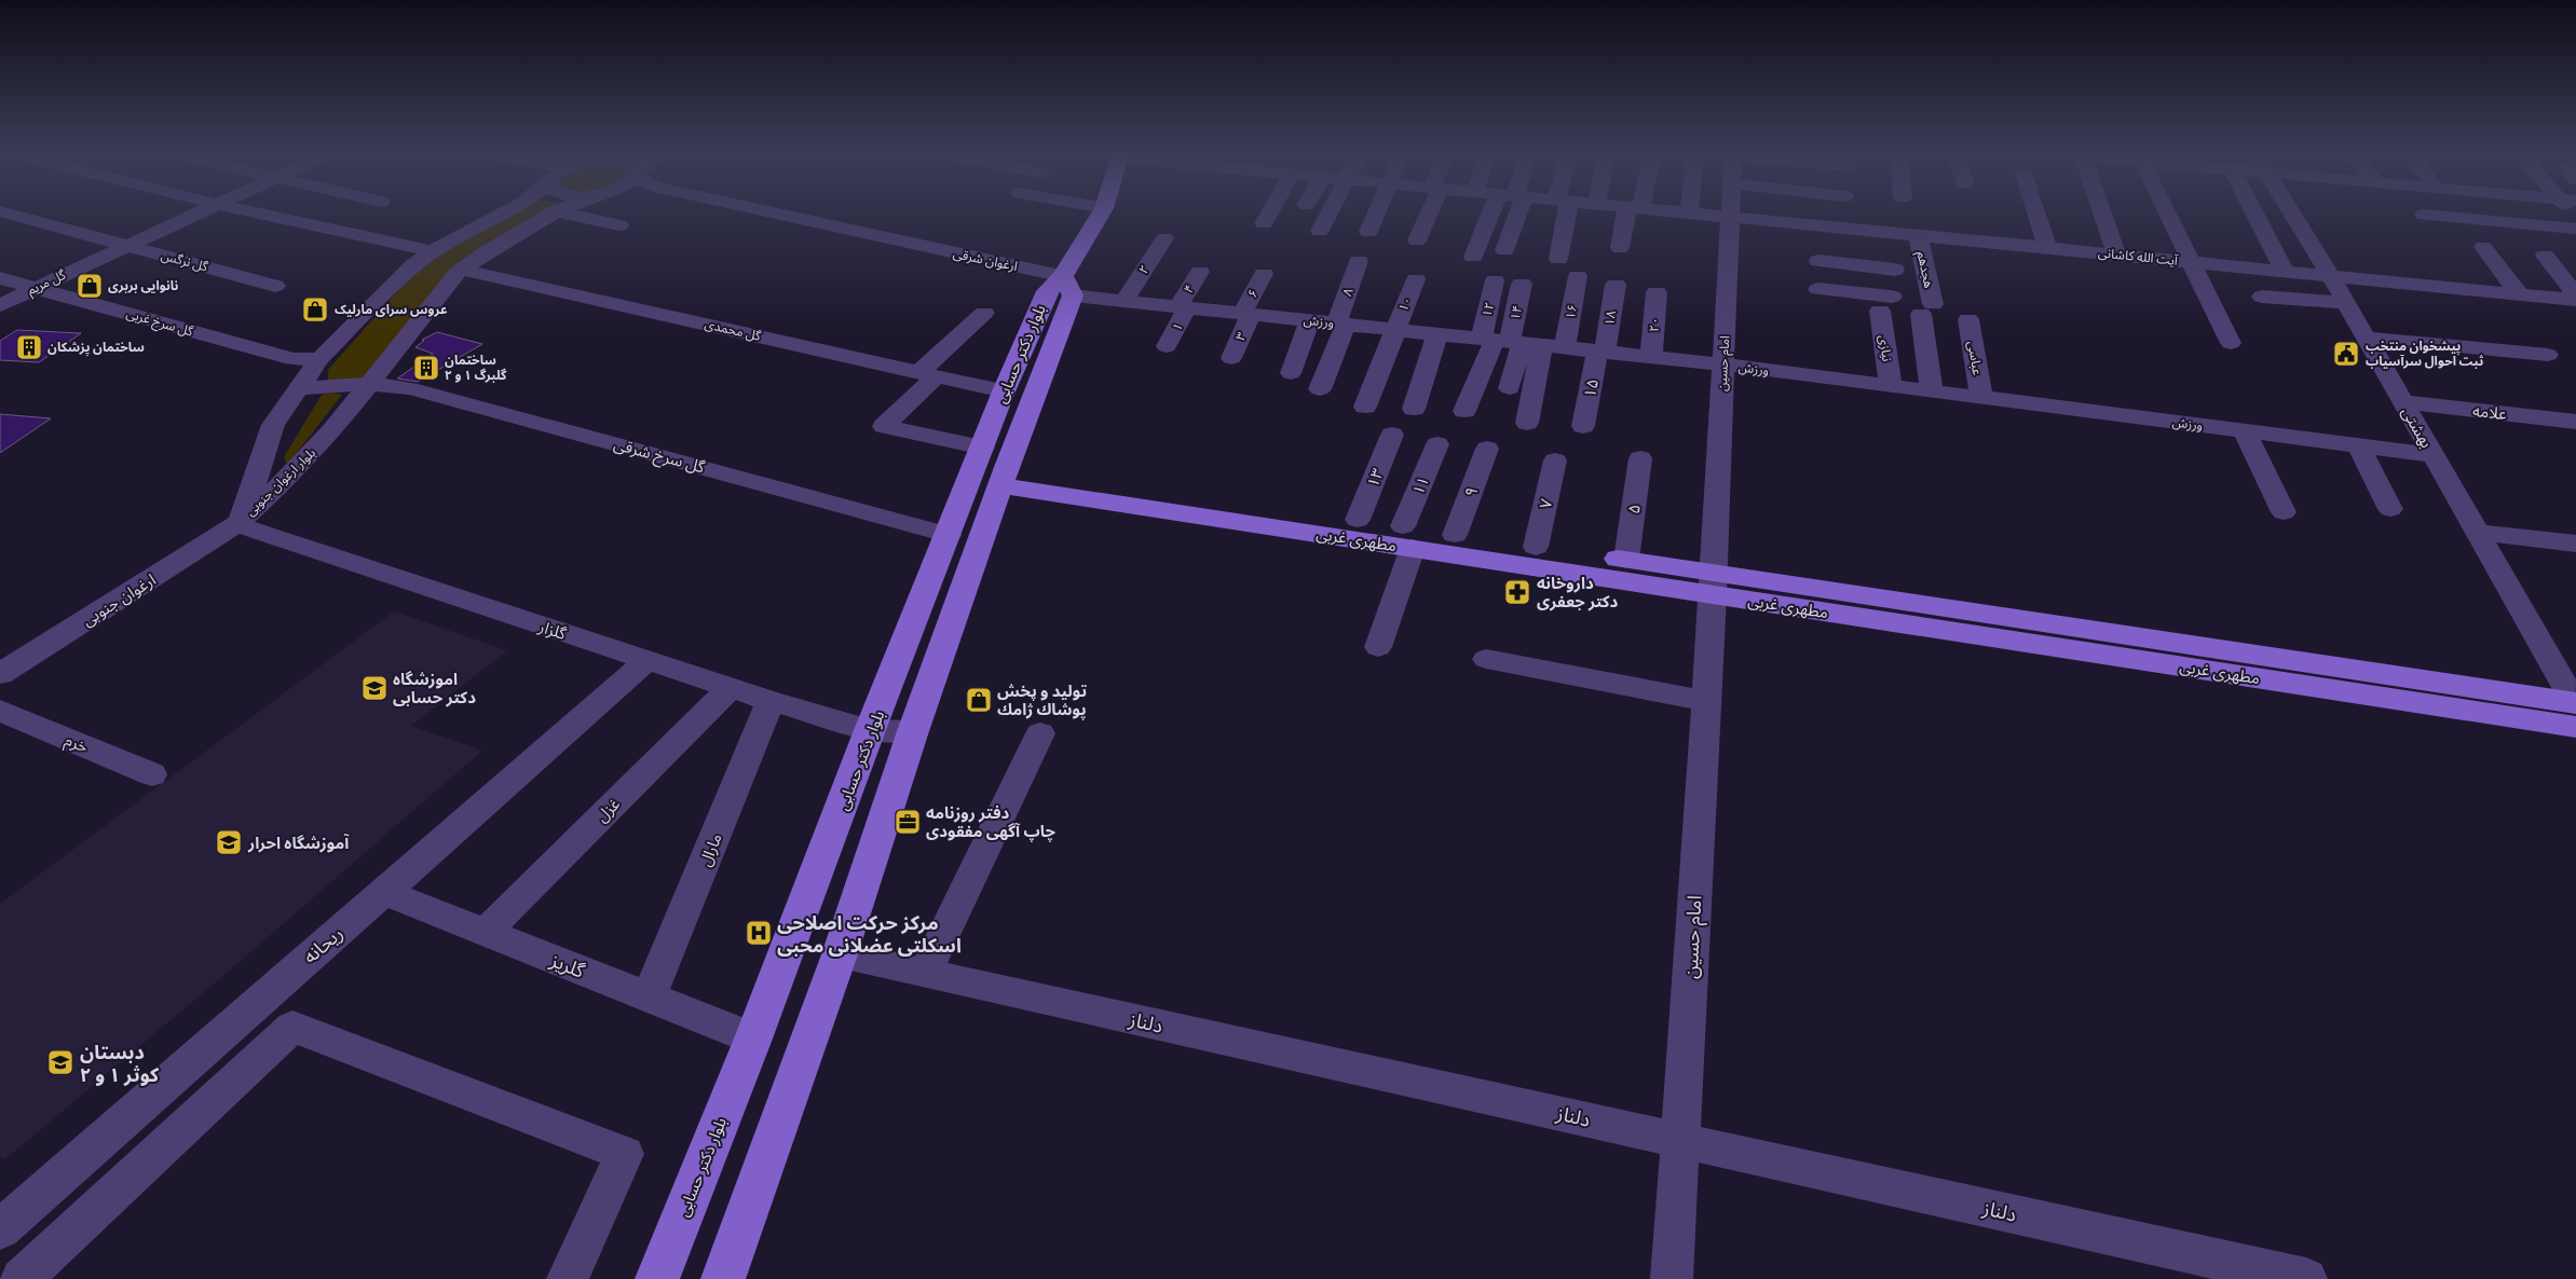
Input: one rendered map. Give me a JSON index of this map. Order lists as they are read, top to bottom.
{
  "streets": {
    "main road": ["بلوار دکتر حسابی", "مطهری غربی"],
    "street": [
      "آیت الله کاشانی",
      "ارغوان شرقی",
      "گل نرگس",
      "۲",
      "هجدهم",
      "گل مریم",
      "۴",
      "۸",
      "۶",
      "۱۰",
      "۱۲",
      "۱۶",
      "۱۴",
      "۱۸",
      "ورزش",
      "گل سرخ غربی",
      "۲۰",
      "۱",
      "گل محمدی",
      "۳",
      "نیازی",
      "عباسی",
      "امام حسین",
      "۱۵",
      "علامه",
      "بهشتی",
      "گل سرخ شرقی",
      "۱۳",
      "بلوار ارغوان جنوبی",
      "۱۱",
      "۹",
      "۷",
      "۵",
      "ارغوان جنوبی",
      "گلزار",
      "خرم",
      "غزل",
      "مارال",
      "ریحانه",
      "گلریز",
      "دلناز"
    ]
  },
  "crossings": [
    ["آیت الله کاشانی", "هجدهم"],
    ["آیت الله کاشانی", "امام حسین"],
    ["آیت الله کاشانی", "بهشتی"],
    ["ارغوان شرقی", "ورزش"],
    ["ارغوان شرقی", "بلوار دکتر حسابی"],
    ["گل نرگس", "گل مریم"],
    ["۲", "ورزش"],
    ["هجدهم", "ورزش"],
    ["گل مریم", "گل سرخ غربی"],
    ["۴", "ورزش"],
    ["۴", "۱"],
    ["۸", "ورزش"],
    ["۶", "ورزش"],
    ["۶", "۳"],
    ["۱۰", "ورزش"],
    ["۱۲", "۱۴"],
    ["۱۲", "ورزش"],
    ["۱۶", "ورزش"],
    ["۱۴", "ورزش"],
    ["۱۸", "ورزش"],
    ["۱۸", "۱۵"],
    ["ورزش", "۲۰"],
    ["ورزش", "۱"],
    ["ورزش", "۳"],
    ["ورزش", "نیازی"],
    ["ورزش", "بلوار دکتر حسابی"],
    ["ورزش", "عباسی"],
    ["ورزش", "امام حسین"],
    ["ورزش", "۱۵"],
    ["ورزش", "بهشتی"],
    ["گل سرخ غربی", "بلوار ارغوان جنوبی"],
    ["گل محمدی", "بلوار دکتر حسابی"],
    ["گل محمدی", "بلوار ارغوان جنوبی"],
    ["بلوار دکتر حسابی", "گل سرخ شرقی"],
    ["بلوار دکتر حسابی", "مطهری غربی"],
    ["بلوار دکتر حسابی", "گلزار"],
    ["بلوار دکتر حسابی", "گلریز"],
    ["بلوار دکتر حسابی", "دلناز"],
    ["امام حسین", "مطهری غربی"],
    ["امام حسین", "دلناز"],
    ["علامه", "بهشتی"],
    ["بهشتی", "مطهری غربی"],
    ["گل سرخ شرقی", "بلوار ارغوان جنوبی"],
    ["۱۳", "مطهری غربی"],
    ["بلوار ارغوان جنوبی", "ارغوان جنوبی"],
    ["بلوار ارغوان جنوبی", "گلزار"],
    ["۱۱", "مطهری غربی"],
    ["۹", "مطهری غربی"],
    ["۷", "مطهری غربی"],
    ["۵", "مطهری غربی"],
    ["ارغوان جنوبی", "گلزار"],
    ["گلزار", "غزل"],
    ["گلزار", "مارال"],
    ["گلزار", "ریحانه"],
    ["غزل", "گلریز"],
    ["مارال", "گلریز"],
    ["ریحانه", "گلریز"]
  ],
  "places": {
    "shop": ["نانوایی بربری", "عروس سرای مارلیک", "توليد و پخش پوشاك ژامك"],
    "building": ["ساختمان پزشکان", "ساختمان گلبرگ ۱ و ۲"],
    "public building": ["پیشخوان منتخب ثبت احوال سرآسیاب"],
    "pharmacy": ["داروخانه دکتر جعفری"],
    "school or university": ["اموزشگاه دکتر حسابی", "آموزشگاه احرار", "دبستان کوثر ۱ و ۲"],
    "office": ["دفتر روزنامه چاپ آگهی مفقودی"],
    "hospital": ["مرکز حرکت اصلاحی اسکلتی عضلانی محبی"]
  }
}
